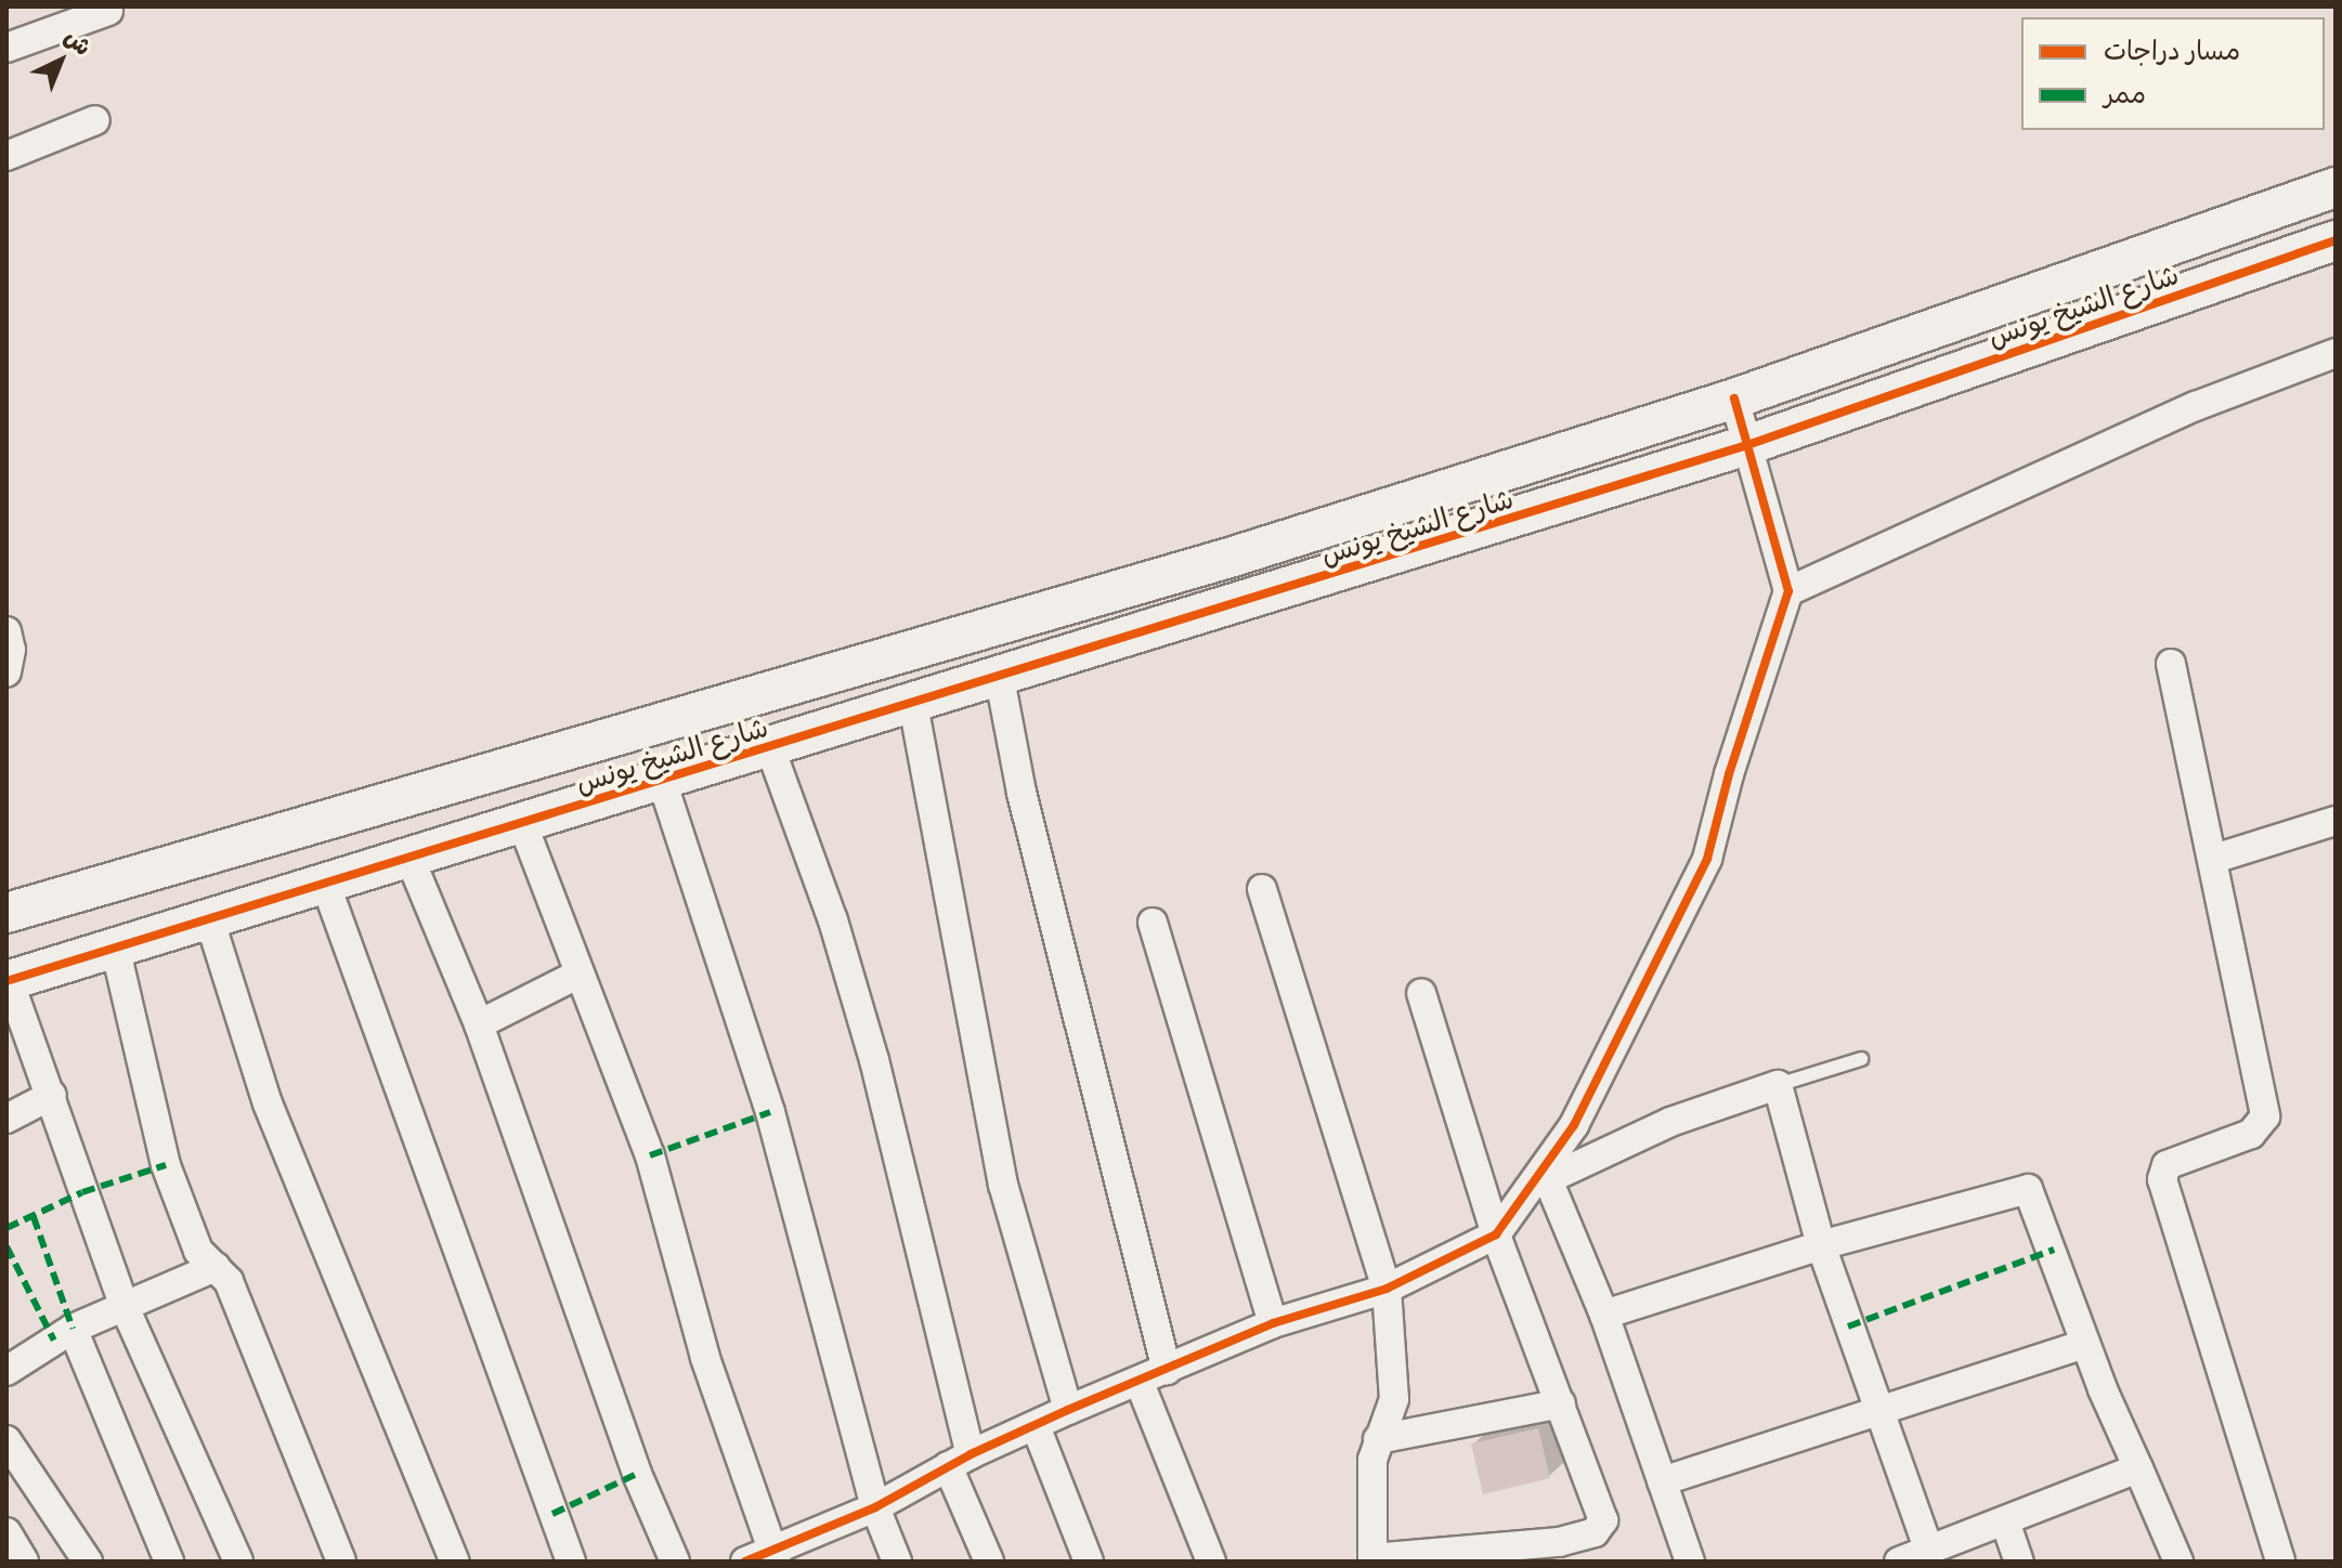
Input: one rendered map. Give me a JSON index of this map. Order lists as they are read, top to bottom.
{
  "streets": {
    "street": ["شارع الشيخ يونس"]
  },
  "legend": ["مسار دراجات", "ممر"],
  "north": "top right"
}
